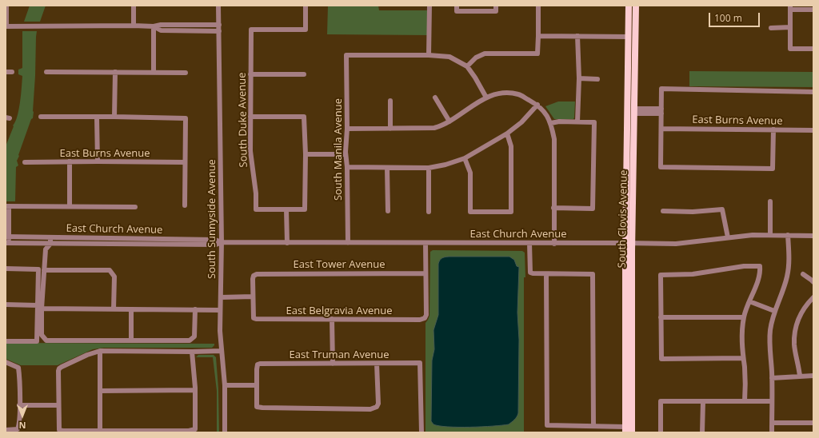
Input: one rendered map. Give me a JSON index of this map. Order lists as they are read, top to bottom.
{
  "streets": {
    "main road": ["South Clovis Avenue"],
    "street": [
      "South Duke Avenue",
      "East Burns Avenue",
      "South Manila Avenue",
      "South Sunnyside Avenue",
      "East Church Avenue",
      "East Tower Avenue",
      "East Belgravia Avenue",
      "East Truman Avenue"
    ]
  },
  "crossings": [
    ["South Manila Avenue", "East Church Avenue"],
    ["South Sunnyside Avenue", "East Church Avenue"],
    ["South Clovis Avenue", "East Church Avenue"],
    ["East Tower Avenue", "East Belgravia Avenue"]
  ],
  "scale_bar": "100 m",
  "north": "bottom"
}
